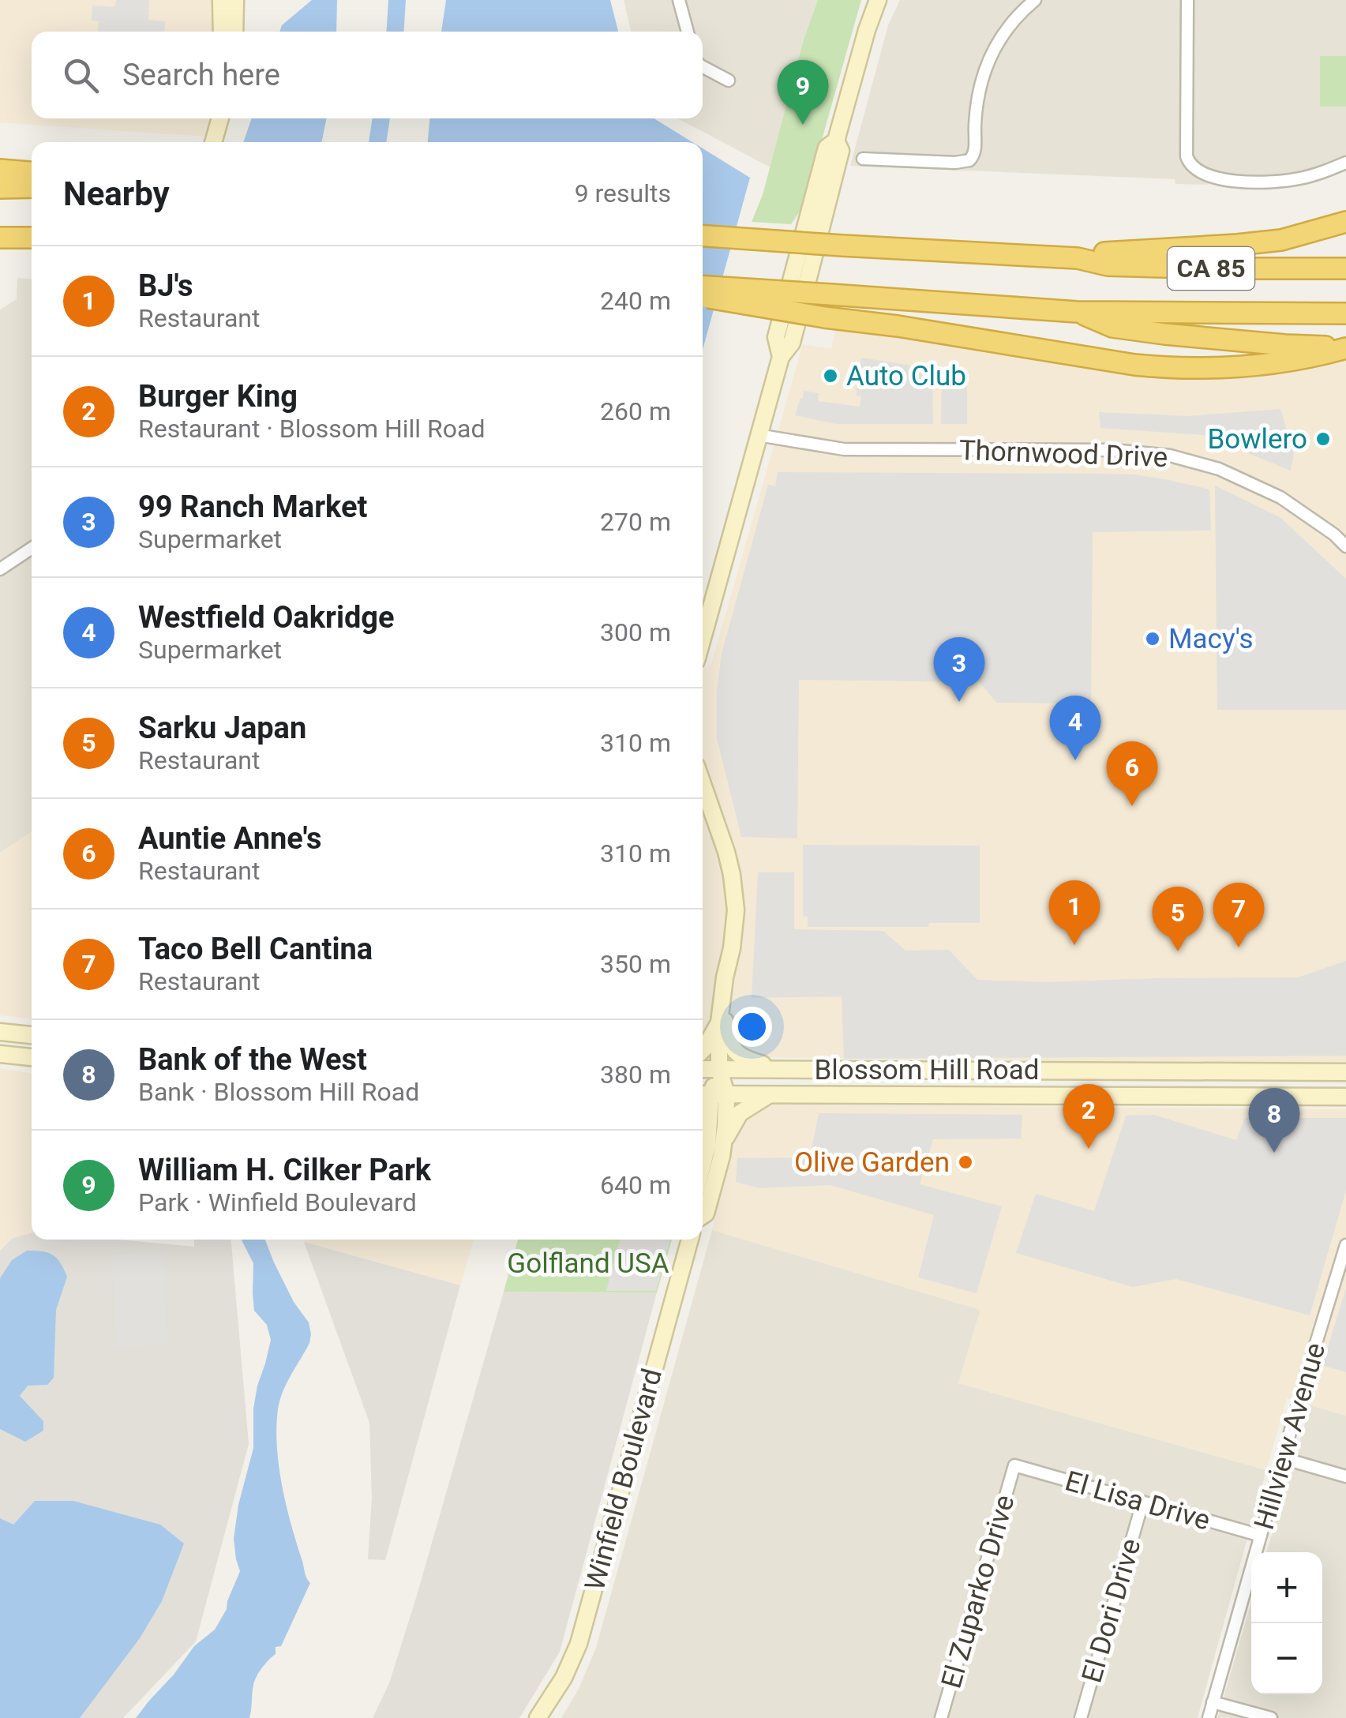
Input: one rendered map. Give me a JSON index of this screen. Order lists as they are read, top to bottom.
{
  "streets": {
    "highway": ["CA 85"],
    "street": [
      "Thornwood Drive",
      "Blossom Hill Road",
      "Hillview Avenue",
      "Winfield Boulevard",
      "El Lisa Drive",
      "El Zuparko Drive",
      "El Dori Drive"
    ]
  },
  "crossings": [
    ["Hillview Avenue", "El Lisa Drive"],
    ["El Lisa Drive", "El Zuparko Drive"],
    ["El Lisa Drive", "El Dori Drive"]
  ],
  "parks": ["Golfland USA"],
  "places": [
    "Auto Club",
    "Bowlero",
    "Macy's",
    "Olive Garden"
  ],
  "page": {
    "search": "Search here",
    "pins": [
      "9",
      "3",
      "4",
      "6",
      "1",
      "7",
      "5",
      "2",
      "8"
    ],
    "heading": ["Nearby", "9 results"],
    "list": [
      {
        "mark": "1",
        "name": "BJ's",
        "note": "Restaurant",
        "value": "240 m"
      },
      {
        "mark": "2",
        "name": "Burger King",
        "note": "Restaurant · Blossom Hill Road",
        "value": "260 m"
      },
      {
        "mark": "3",
        "name": "99 Ranch Market",
        "note": "Supermarket",
        "value": "270 m"
      },
      {
        "mark": "4",
        "name": "Westfield Oakridge",
        "note": "Supermarket",
        "value": "300 m"
      },
      {
        "mark": "5",
        "name": "Sarku Japan",
        "note": "Restaurant",
        "value": "310 m"
      },
      {
        "mark": "6",
        "name": "Auntie Anne's",
        "note": "Restaurant",
        "value": "310 m"
      },
      {
        "mark": "7",
        "name": "Taco Bell Cantina",
        "note": "Restaurant",
        "value": "350 m"
      },
      {
        "mark": "8",
        "name": "Bank of the West",
        "note": "Bank · Blossom Hill Road",
        "value": "380 m"
      },
      {
        "mark": "9",
        "name": "William H. Cilker Park",
        "note": "Park · Winfield Boulevard",
        "value": "640 m"
      }
    ],
    "map_buttons": ["+", "−"]
  }
}
